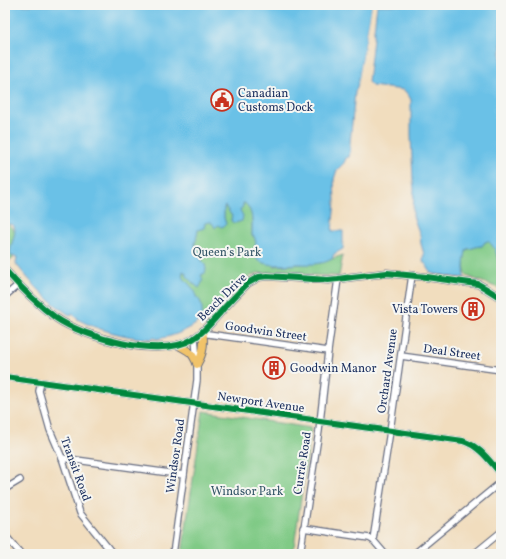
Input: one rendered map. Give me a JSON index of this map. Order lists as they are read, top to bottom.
{
  "streets": {
    "main road": ["Beach Drive"],
    "street": [
      "Goodwin Street",
      "Deal Street",
      "Orchard Avenue",
      "Newport Avenue",
      "Windsor Road",
      "Currie Road",
      "Transit Road"
    ]
  },
  "crossings": [
    ["Beach Drive", "Goodwin Street"],
    ["Beach Drive", "Orchard Avenue"],
    ["Beach Drive", "Windsor Road"],
    ["Beach Drive", "Currie Road"],
    ["Goodwin Street", "Currie Road"],
    ["Deal Street", "Orchard Avenue"],
    ["Orchard Avenue", "Newport Avenue"],
    ["Newport Avenue", "Windsor Road"],
    ["Newport Avenue", "Currie Road"],
    ["Newport Avenue", "Transit Road"]
  ],
  "parks": ["Queen’s Park", "Windsor Park"],
  "places": {
    "public building": ["Canadian Customs Dock"],
    "building": ["Vista Towers", "Goodwin Manor"]
  }
}
